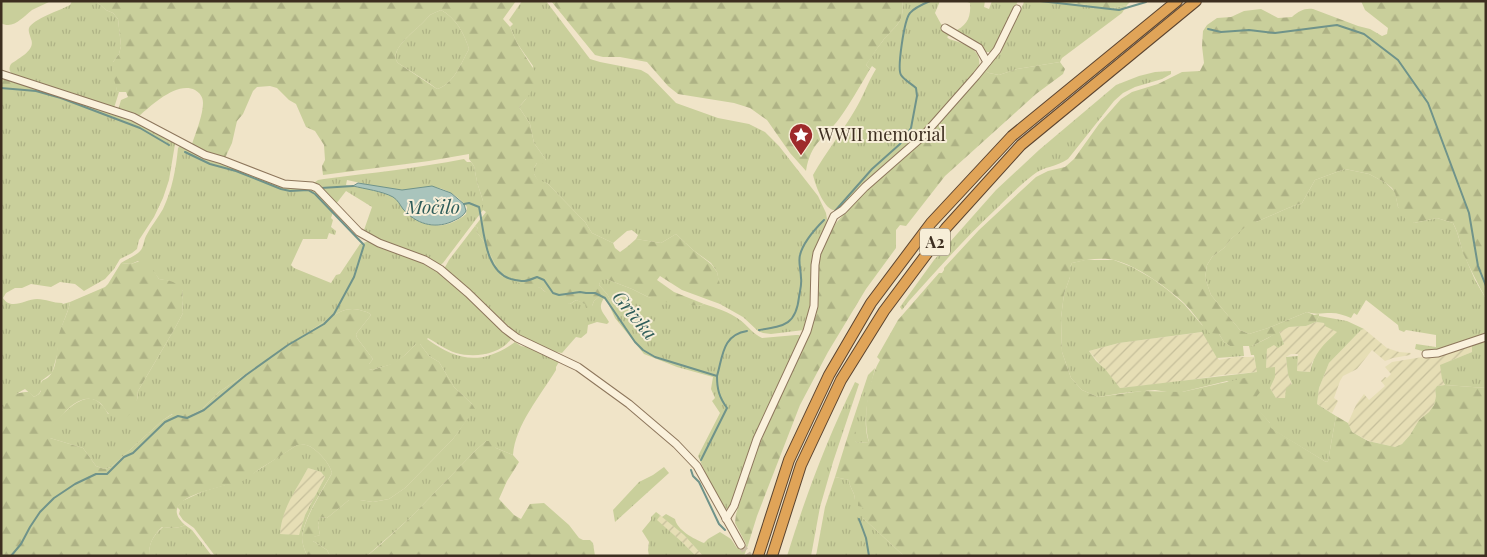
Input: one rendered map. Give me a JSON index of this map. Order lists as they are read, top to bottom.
{
  "streets": {
    "highway": ["A2"]
  },
  "water": ["Močilo", "Grivka"],
  "places": {
    "place": ["WWII memorial"]
  }
}
